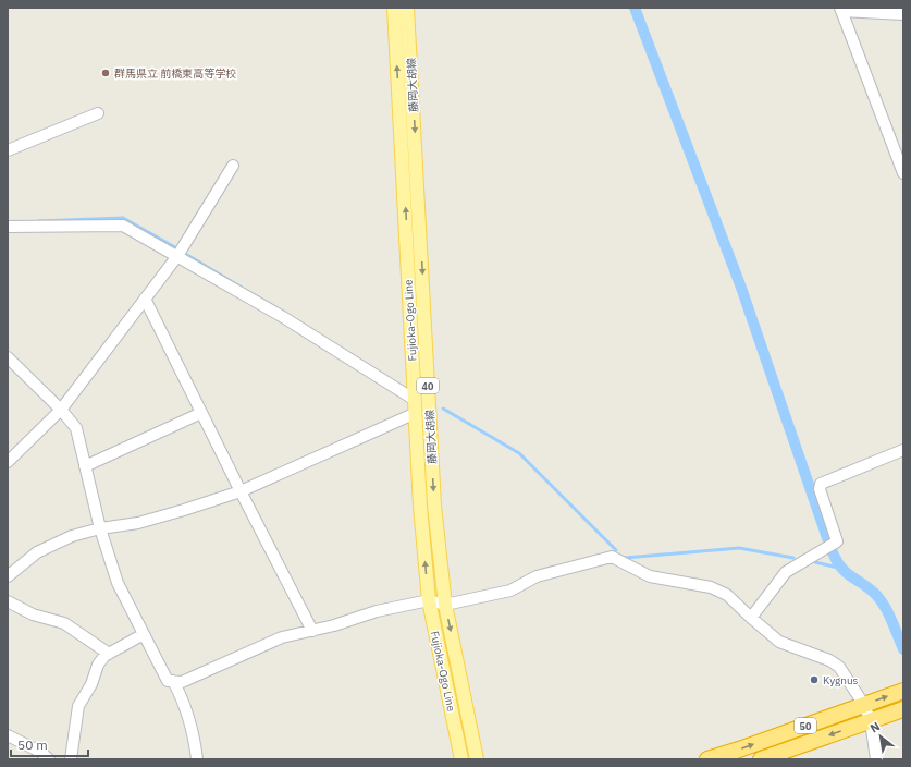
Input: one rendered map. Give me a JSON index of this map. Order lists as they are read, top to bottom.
{
  "streets": {
    "highway": ["50"],
    "main road": ["藤岡大胡線", "Fujioka-Ogo Line", "40"]
  },
  "one_way": ["藤岡大胡線", "Fujioka-Ogo Line"],
  "places": ["群馬県立 前橋東高等学校", "Kygnus"],
  "scale_bar": "50 m",
  "north": "top left"
}
